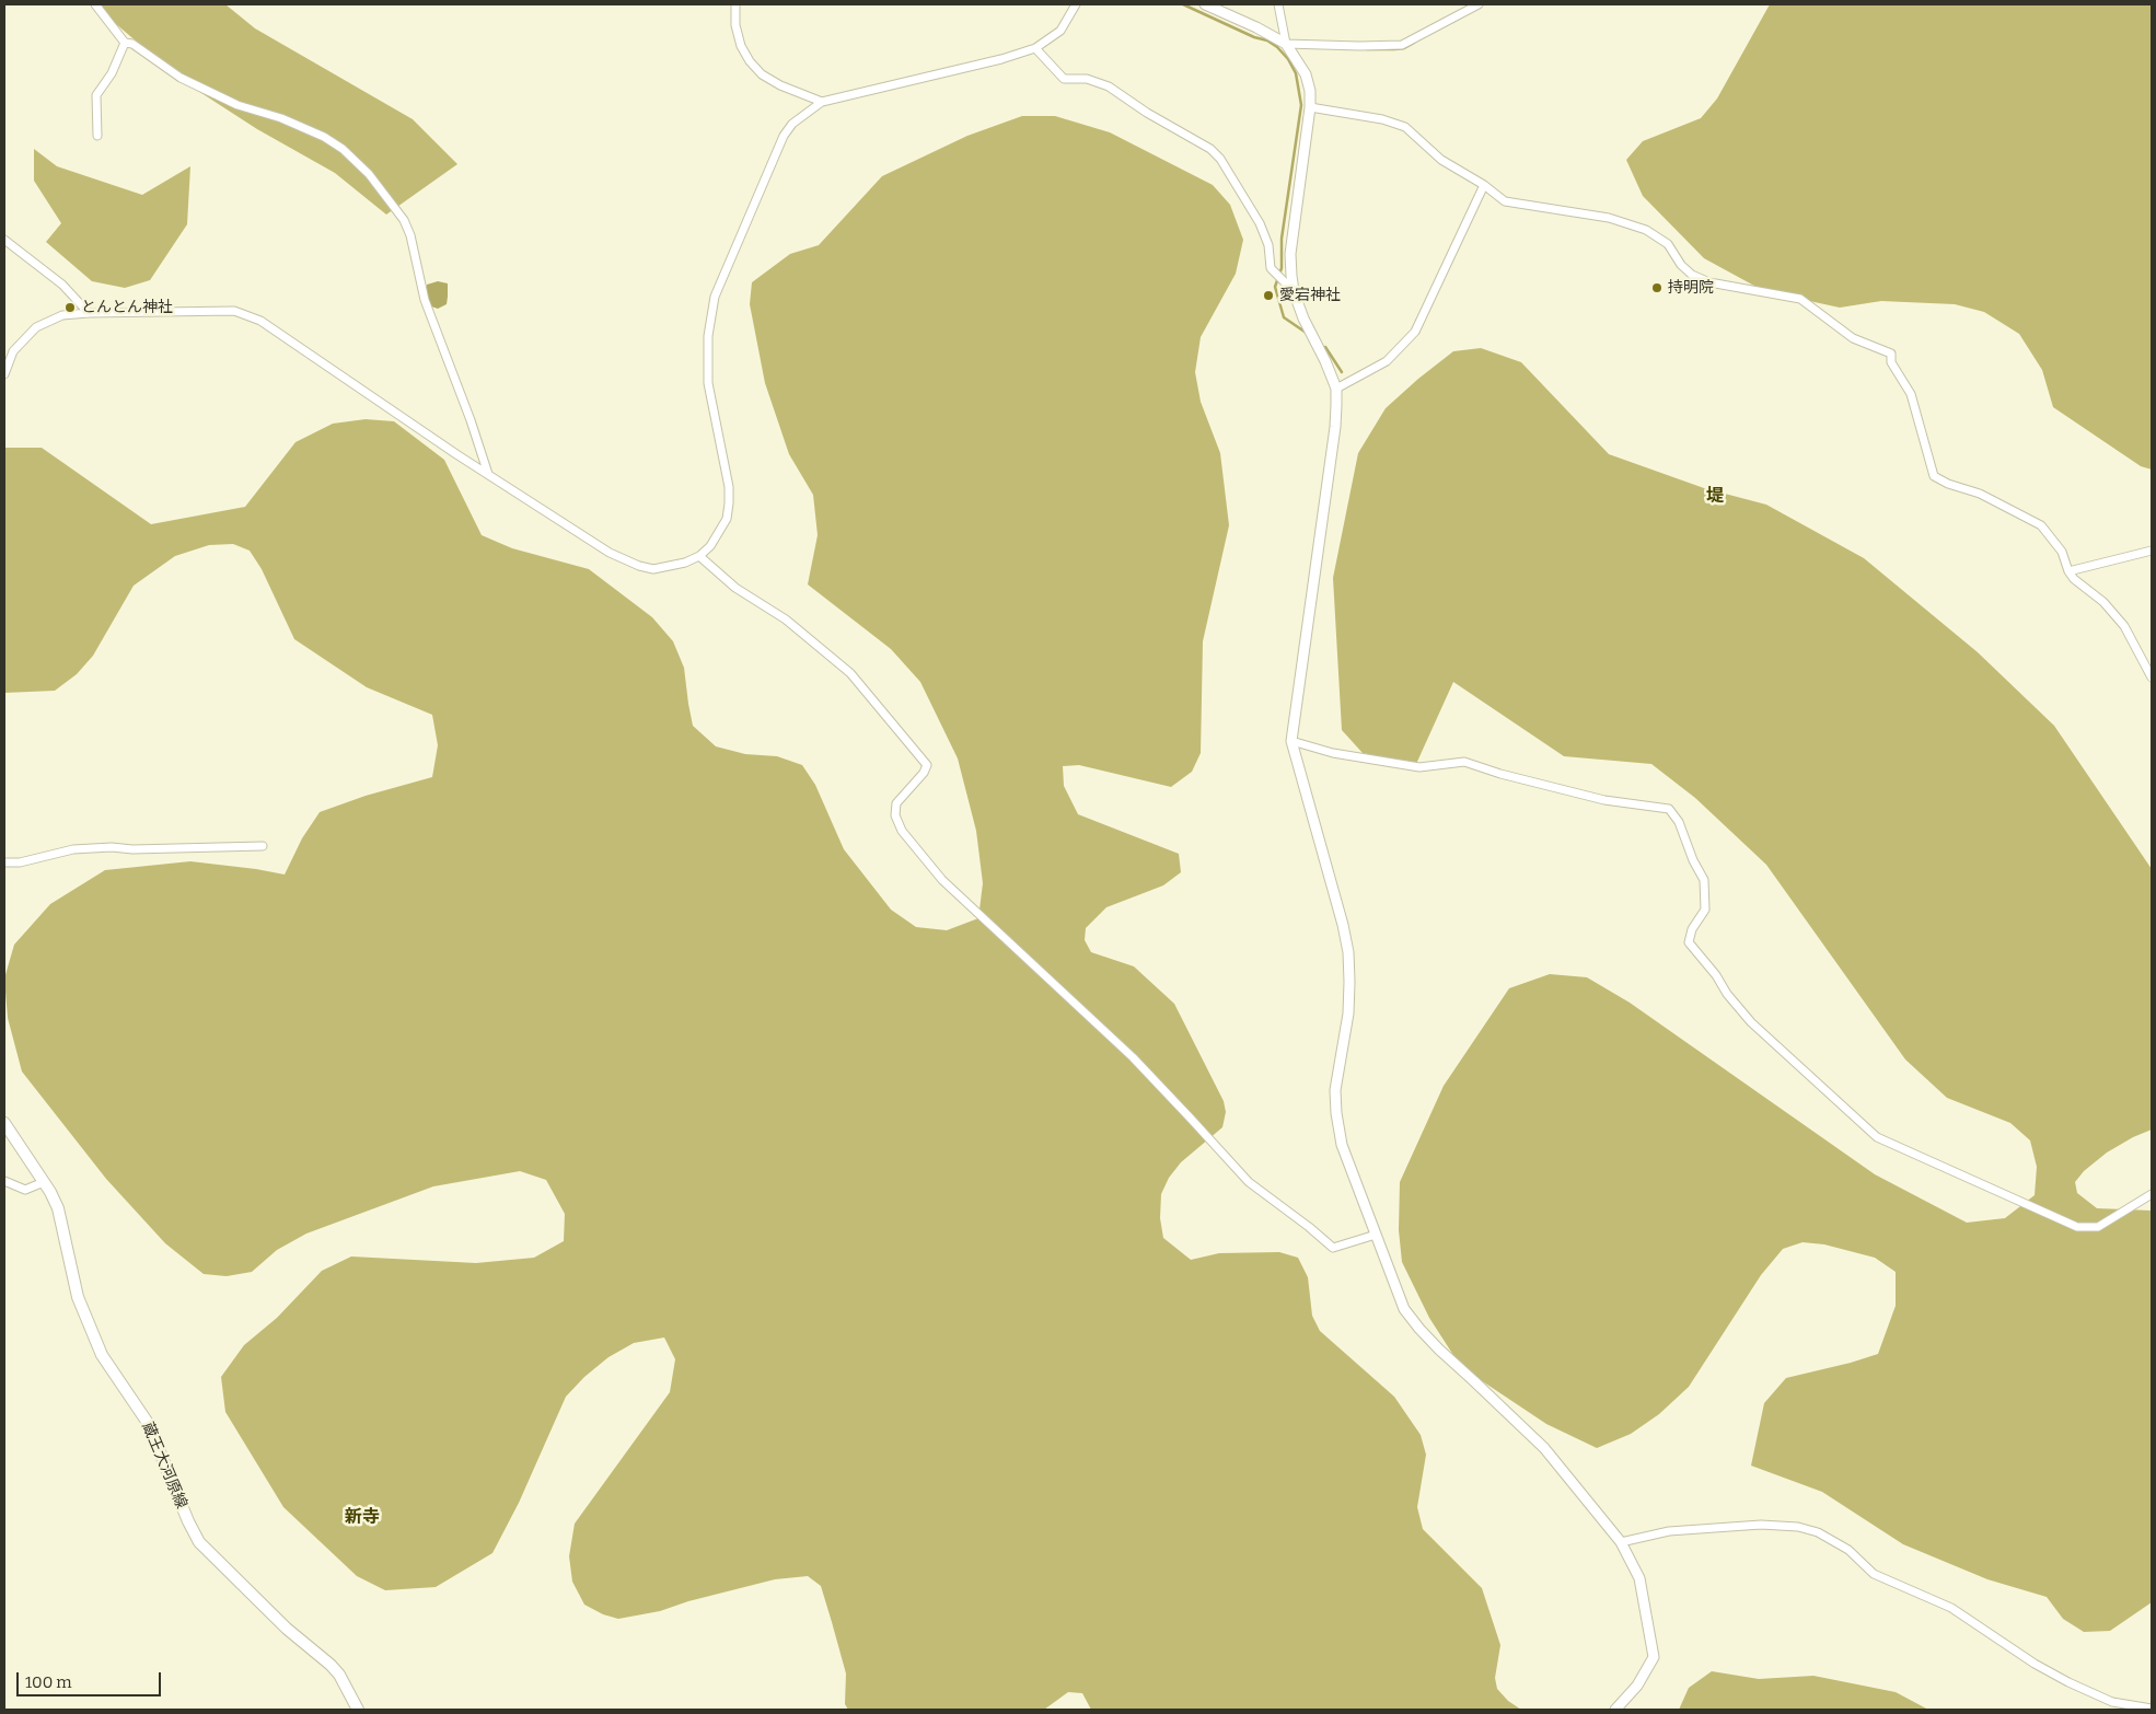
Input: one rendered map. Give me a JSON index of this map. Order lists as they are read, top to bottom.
{
  "streets": {
    "main road": ["蔵王大河原線"]
  },
  "districts": ["堤", "新寺"],
  "places": ["持明院", "愛宕神社", "とんとん神社"],
  "scale_bar": "100 m"
}
